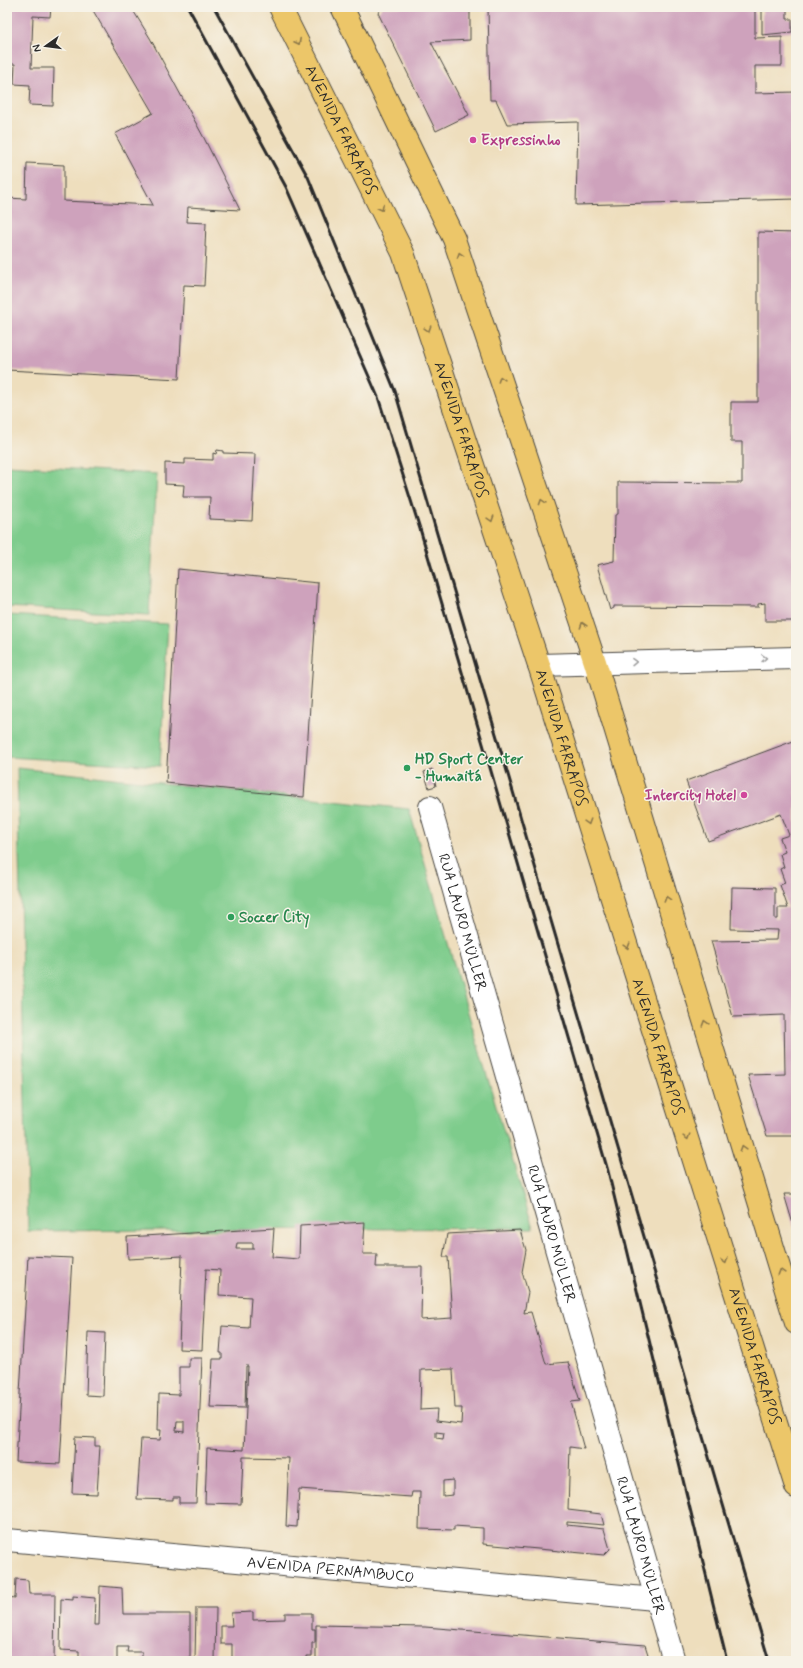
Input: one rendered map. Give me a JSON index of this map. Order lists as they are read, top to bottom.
{
  "streets": {
    "main road": ["AVENIDA FARRAPOS"],
    "street": ["RUA LAURO MÜLLER", "AVENIDA PERNAMBUCO"]
  },
  "crossings": [
    ["RUA LAURO MÜLLER", "AVENIDA PERNAMBUCO"]
  ],
  "places": [
    "Expressinho",
    "HD Sport Center - Humaitá",
    "Intercity Hotel",
    "Soccer City"
  ],
  "north": "left"
}
